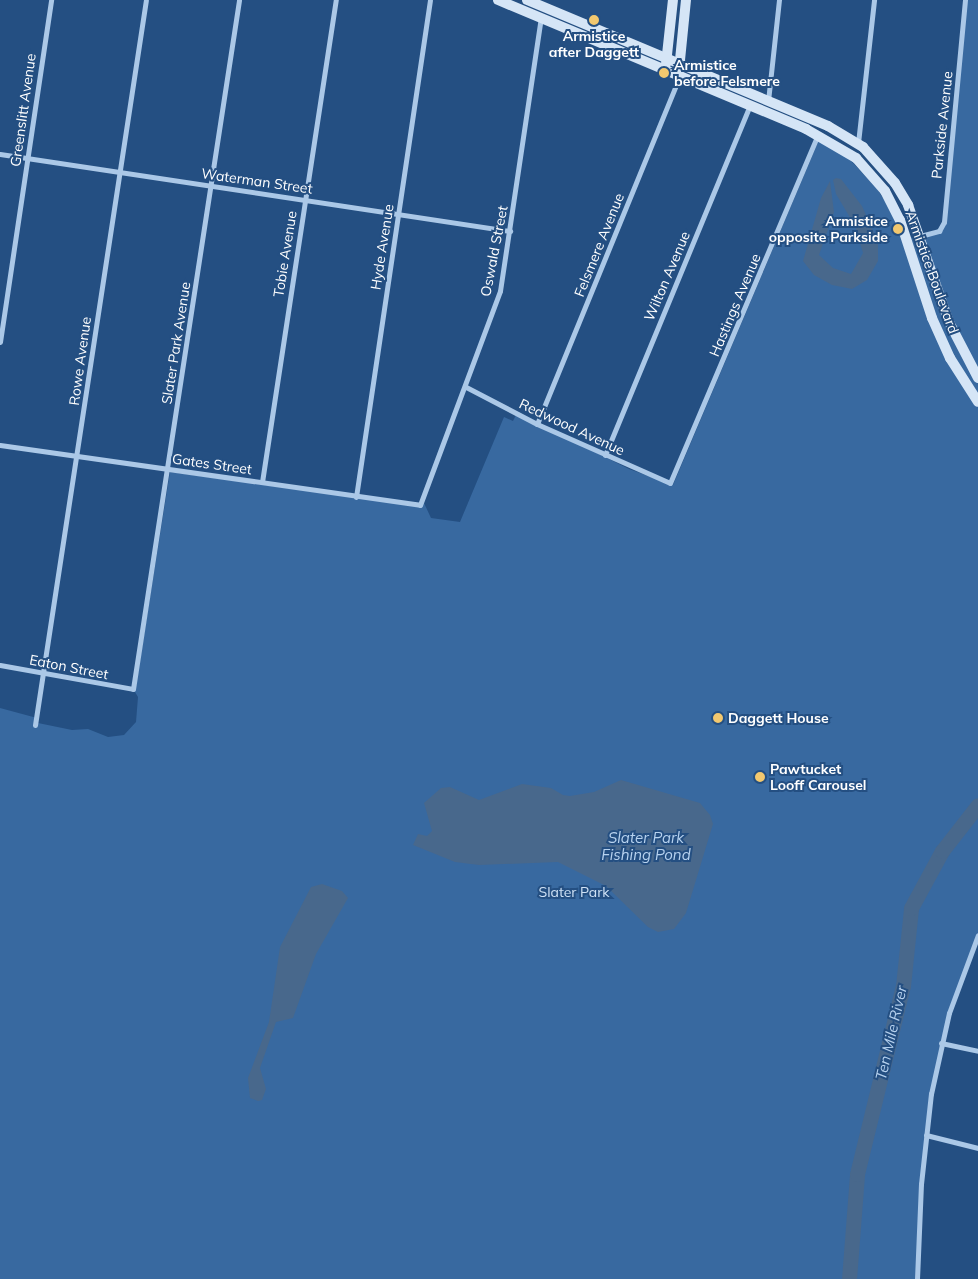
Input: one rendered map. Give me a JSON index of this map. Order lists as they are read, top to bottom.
{
  "streets": {
    "main road": ["Armistice Boulevard"],
    "street": [
      "Greenslitt Avenue",
      "Parkside Avenue",
      "Waterman Street",
      "Felsmere Avenue",
      "Hyde Avenue",
      "Oswald Street",
      "Tobie Avenue",
      "Wilton Avenue",
      "Hastings Avenue",
      "Slater Park Avenue",
      "Rowe Avenue",
      "Redwood Avenue",
      "Gates Street",
      "Eaton Street"
    ]
  },
  "crossings": [
    ["Greenslitt Avenue", "Waterman Street"],
    ["Parkside Avenue", "Armistice Boulevard"],
    ["Waterman Street", "Hyde Avenue"],
    ["Waterman Street", "Oswald Street"],
    ["Waterman Street", "Tobie Avenue"],
    ["Waterman Street", "Slater Park Avenue"],
    ["Waterman Street", "Rowe Avenue"],
    ["Felsmere Avenue", "Armistice Boulevard"],
    ["Felsmere Avenue", "Redwood Avenue"],
    ["Hyde Avenue", "Gates Street"],
    ["Oswald Street", "Armistice Boulevard"],
    ["Oswald Street", "Redwood Avenue"],
    ["Oswald Street", "Gates Street"],
    ["Tobie Avenue", "Gates Street"],
    ["Armistice Boulevard", "Wilton Avenue"],
    ["Armistice Boulevard", "Hastings Avenue"],
    ["Wilton Avenue", "Redwood Avenue"],
    ["Hastings Avenue", "Redwood Avenue"],
    ["Slater Park Avenue", "Gates Street"],
    ["Slater Park Avenue", "Eaton Street"],
    ["Rowe Avenue", "Gates Street"],
    ["Rowe Avenue", "Eaton Street"]
  ],
  "water": ["Slater Park Fishing Pond", "Ten Mile River"],
  "parks": ["Slater Park"],
  "places": [
    "Armistice after Daggett",
    "Armistice before Felsmere",
    "Armistice opposite Parkside",
    "Daggett House",
    "Pawtucket Looff Carousel"
  ]
}
